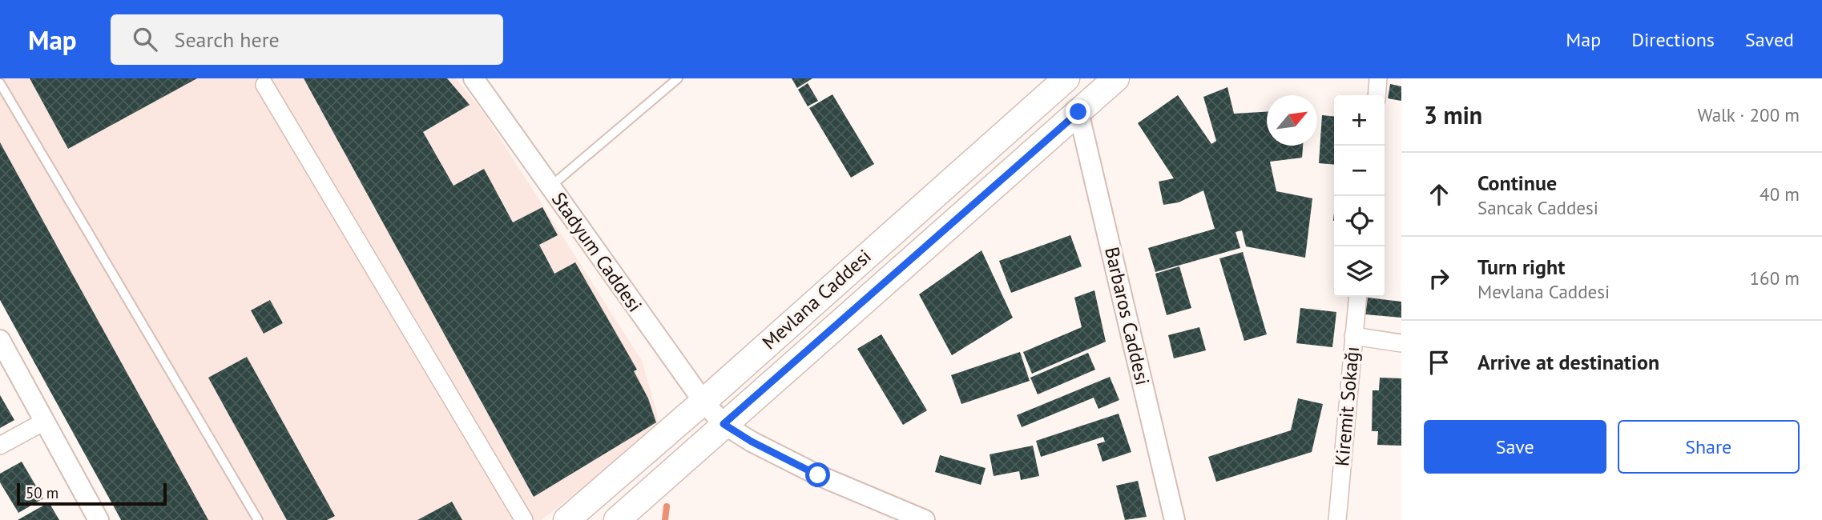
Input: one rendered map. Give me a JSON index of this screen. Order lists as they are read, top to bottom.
{
  "streets": {
    "main road": ["Mevlana Caddesi"],
    "street": ["Stadyum Caddesi", "Barbaros Caddesi", "Kiremit Sokağı"]
  },
  "crossings": [
    ["Stadyum Caddesi", "Mevlana Caddesi"],
    ["Mevlana Caddesi", "Barbaros Caddesi"]
  ],
  "scale_bar": "50 m",
  "north": "top right",
  "page": {
    "header": "Map",
    "search": "Search here",
    "nav": ["Map", "Directions", "Saved"],
    "heading": ["3 min", "Walk · 200 m"],
    "map_buttons": ["+", "−"],
    "list": [
      ["Continue", "Sancak Caddesi", "40 m"],
      ["Turn right", "Mevlana Caddesi", "160 m"],
      "Arrive at destination"
    ],
    "buttons": ["Save", "Share"],
    "scale": "50 m"
  }
}
